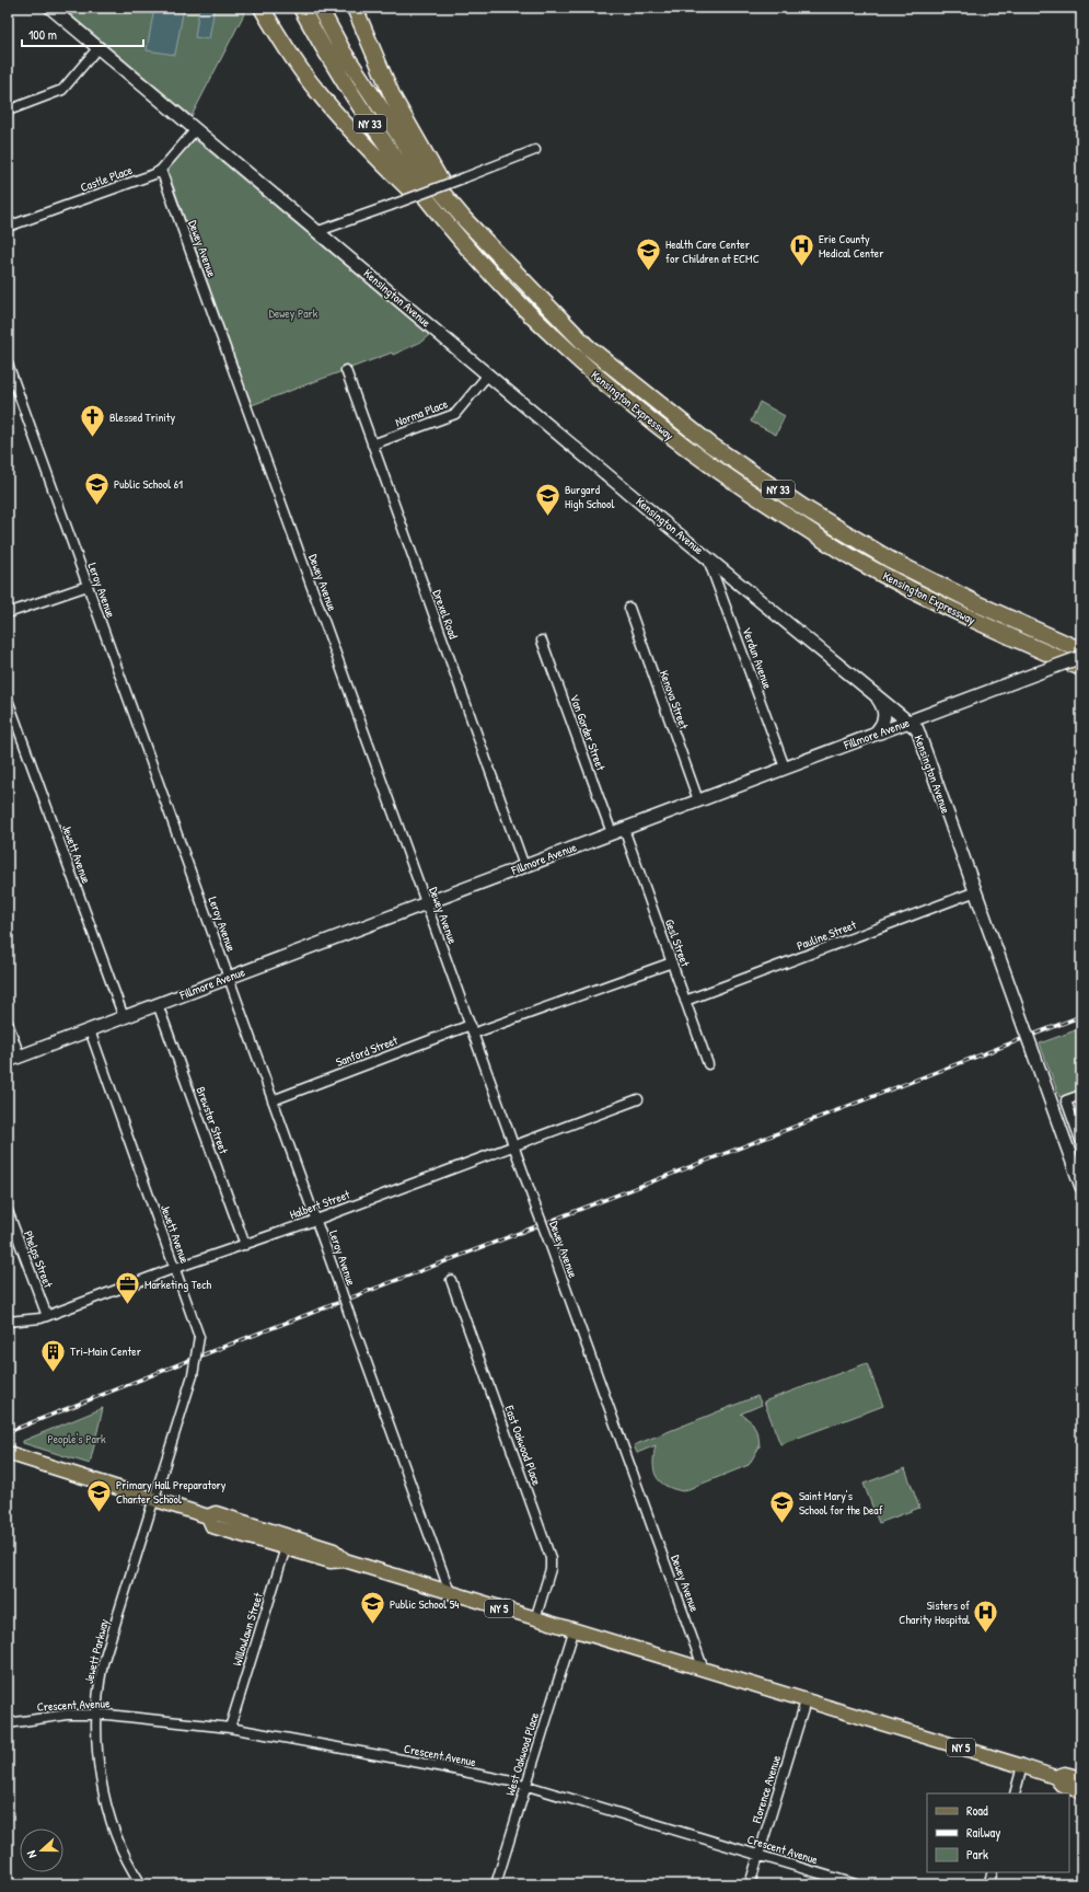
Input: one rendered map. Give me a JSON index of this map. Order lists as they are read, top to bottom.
{
  "streets": {
    "highway": ["NY 33", "Kensington Expressway"],
    "main road": ["NY 5"],
    "street": [
      "Castle Place",
      "Dewey Avenue",
      "Kensington Avenue",
      "Norma Place",
      "Leroy Avenue",
      "Drexel Road",
      "Verdun Avenue",
      "Kenova Street",
      "Van Gorder Street",
      "Fillmore Avenue",
      "Jewett Avenue",
      "Pauline Street",
      "Gesl Street",
      "Sanford Street",
      "Brewster Street",
      "Halbert Street",
      "Phelps Street",
      "East Oakwood Place",
      "Willowlawn Street",
      "Jewett Parkway",
      "Crescent Avenue",
      "West Oakwood Place",
      "Florence Avenue"
    ]
  },
  "crossings": [
    ["Castle Place", "Dewey Avenue"],
    ["Castle Place", "Kensington Avenue"],
    ["Dewey Avenue", "Fillmore Avenue"],
    ["Dewey Avenue", "Sanford Street"],
    ["Dewey Avenue", "Halbert Street"],
    ["Dewey Avenue", "NY 5"],
    ["Kensington Avenue", "Norma Place"],
    ["Kensington Avenue", "Verdun Avenue"],
    ["Kensington Avenue", "Fillmore Avenue"],
    ["Kensington Avenue", "Pauline Street"],
    ["Norma Place", "Drexel Road"],
    ["Leroy Avenue", "Fillmore Avenue"],
    ["Leroy Avenue", "Sanford Street"],
    ["Leroy Avenue", "Halbert Street"],
    ["Leroy Avenue", "NY 5"],
    ["Drexel Road", "Fillmore Avenue"],
    ["Verdun Avenue", "Fillmore Avenue"],
    ["Kenova Street", "Fillmore Avenue"],
    ["Van Gorder Street", "Fillmore Avenue"],
    ["Fillmore Avenue", "Jewett Avenue"],
    ["Fillmore Avenue", "Gesl Street"],
    ["Fillmore Avenue", "Brewster Street"],
    ["Jewett Avenue", "Halbert Street"],
    ["Jewett Avenue", "NY 5"],
    ["Jewett Avenue", "Jewett Parkway"],
    ["Pauline Street", "Gesl Street"],
    ["Gesl Street", "Sanford Street"],
    ["Brewster Street", "Halbert Street"],
    ["Halbert Street", "Phelps Street"],
    ["East Oakwood Place", "NY 5"],
    ["NY 5", "Willowlawn Street"],
    ["NY 5", "Jewett Parkway"],
    ["NY 5", "West Oakwood Place"],
    ["NY 5", "Florence Avenue"],
    ["Willowlawn Street", "Crescent Avenue"],
    ["Jewett Parkway", "Crescent Avenue"],
    ["Crescent Avenue", "West Oakwood Place"],
    ["Crescent Avenue", "Florence Avenue"]
  ],
  "parks": ["Dewey Park", "People's Park"],
  "places": {
    "hospital": ["Erie County Medical Center", "Sisters of Charity Hospital"],
    "school or university": [
      "Health Care Center for Children at ECMC",
      "Public School 61",
      "Burgard High School",
      "Primary Hall Preparatory Charter School",
      "Saint Mary's School for the Deaf",
      "Public School 54"
    ],
    "church": ["Blessed Trinity"],
    "office": ["Marketing Tech"],
    "building": ["Tri-Main Center"]
  },
  "legend": ["Road", "Railway", "Park"],
  "scale_bar": "100 m",
  "north": "left"
}
